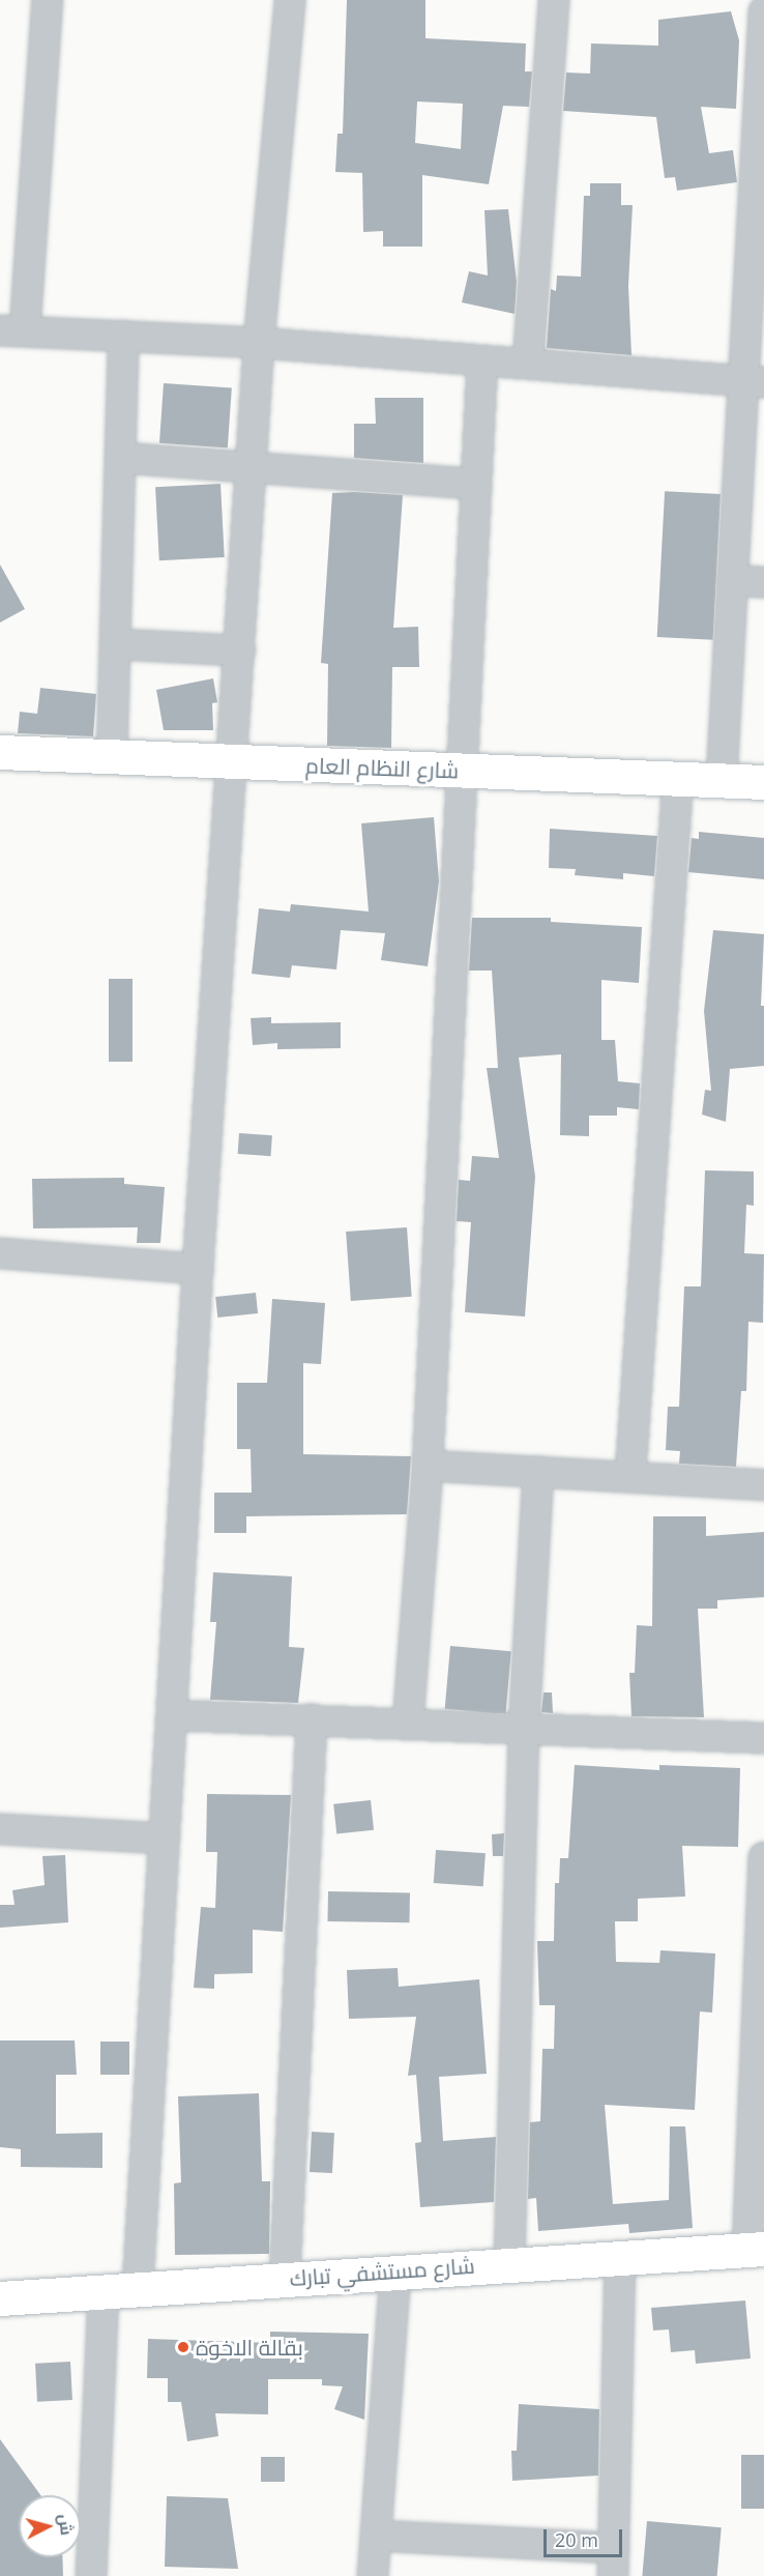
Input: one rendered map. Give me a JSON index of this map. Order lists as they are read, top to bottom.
{
  "streets": {
    "street": ["شارع النظام العام", "شارع مستشفي تبارك"]
  },
  "places": ["بقالة الاخوة"],
  "scale_bar": "20 m",
  "north": "right"
}
